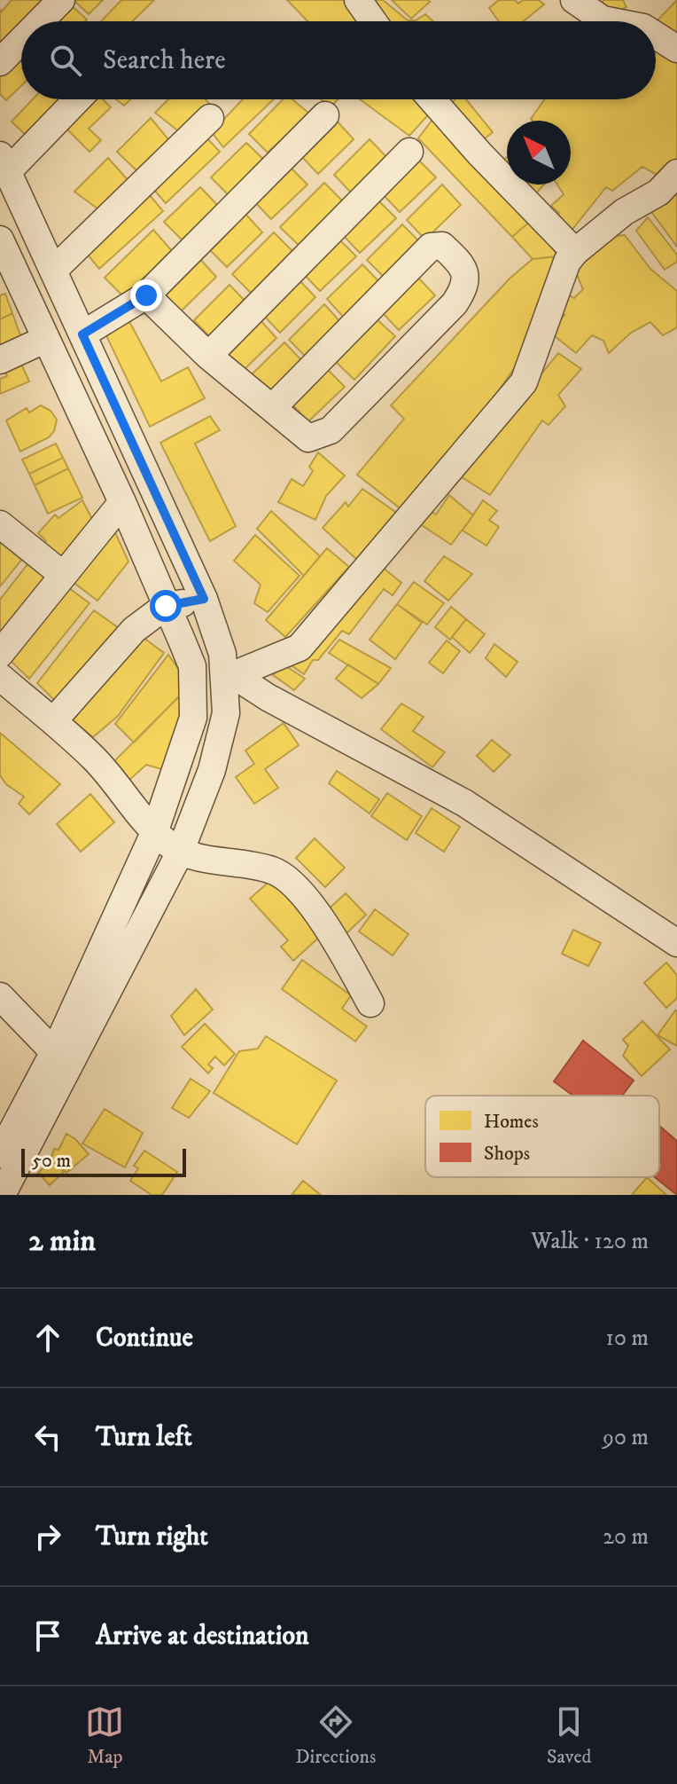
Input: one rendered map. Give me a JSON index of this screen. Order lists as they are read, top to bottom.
{
  "legend": ["Homes", "Shops"],
  "scale_bar": "50 m",
  "north": "top left",
  "page": {
    "search": "Search here",
    "scale": "50 m",
    "heading": ["2 min", "Walk · 120 m"],
    "list": [
      ["Continue", "10 m"],
      ["Turn left", "90 m"],
      ["Turn right", "20 m"],
      "Arrive at destination"
    ],
    "nav": ["Map", "Directions", "Saved"]
  }
}
